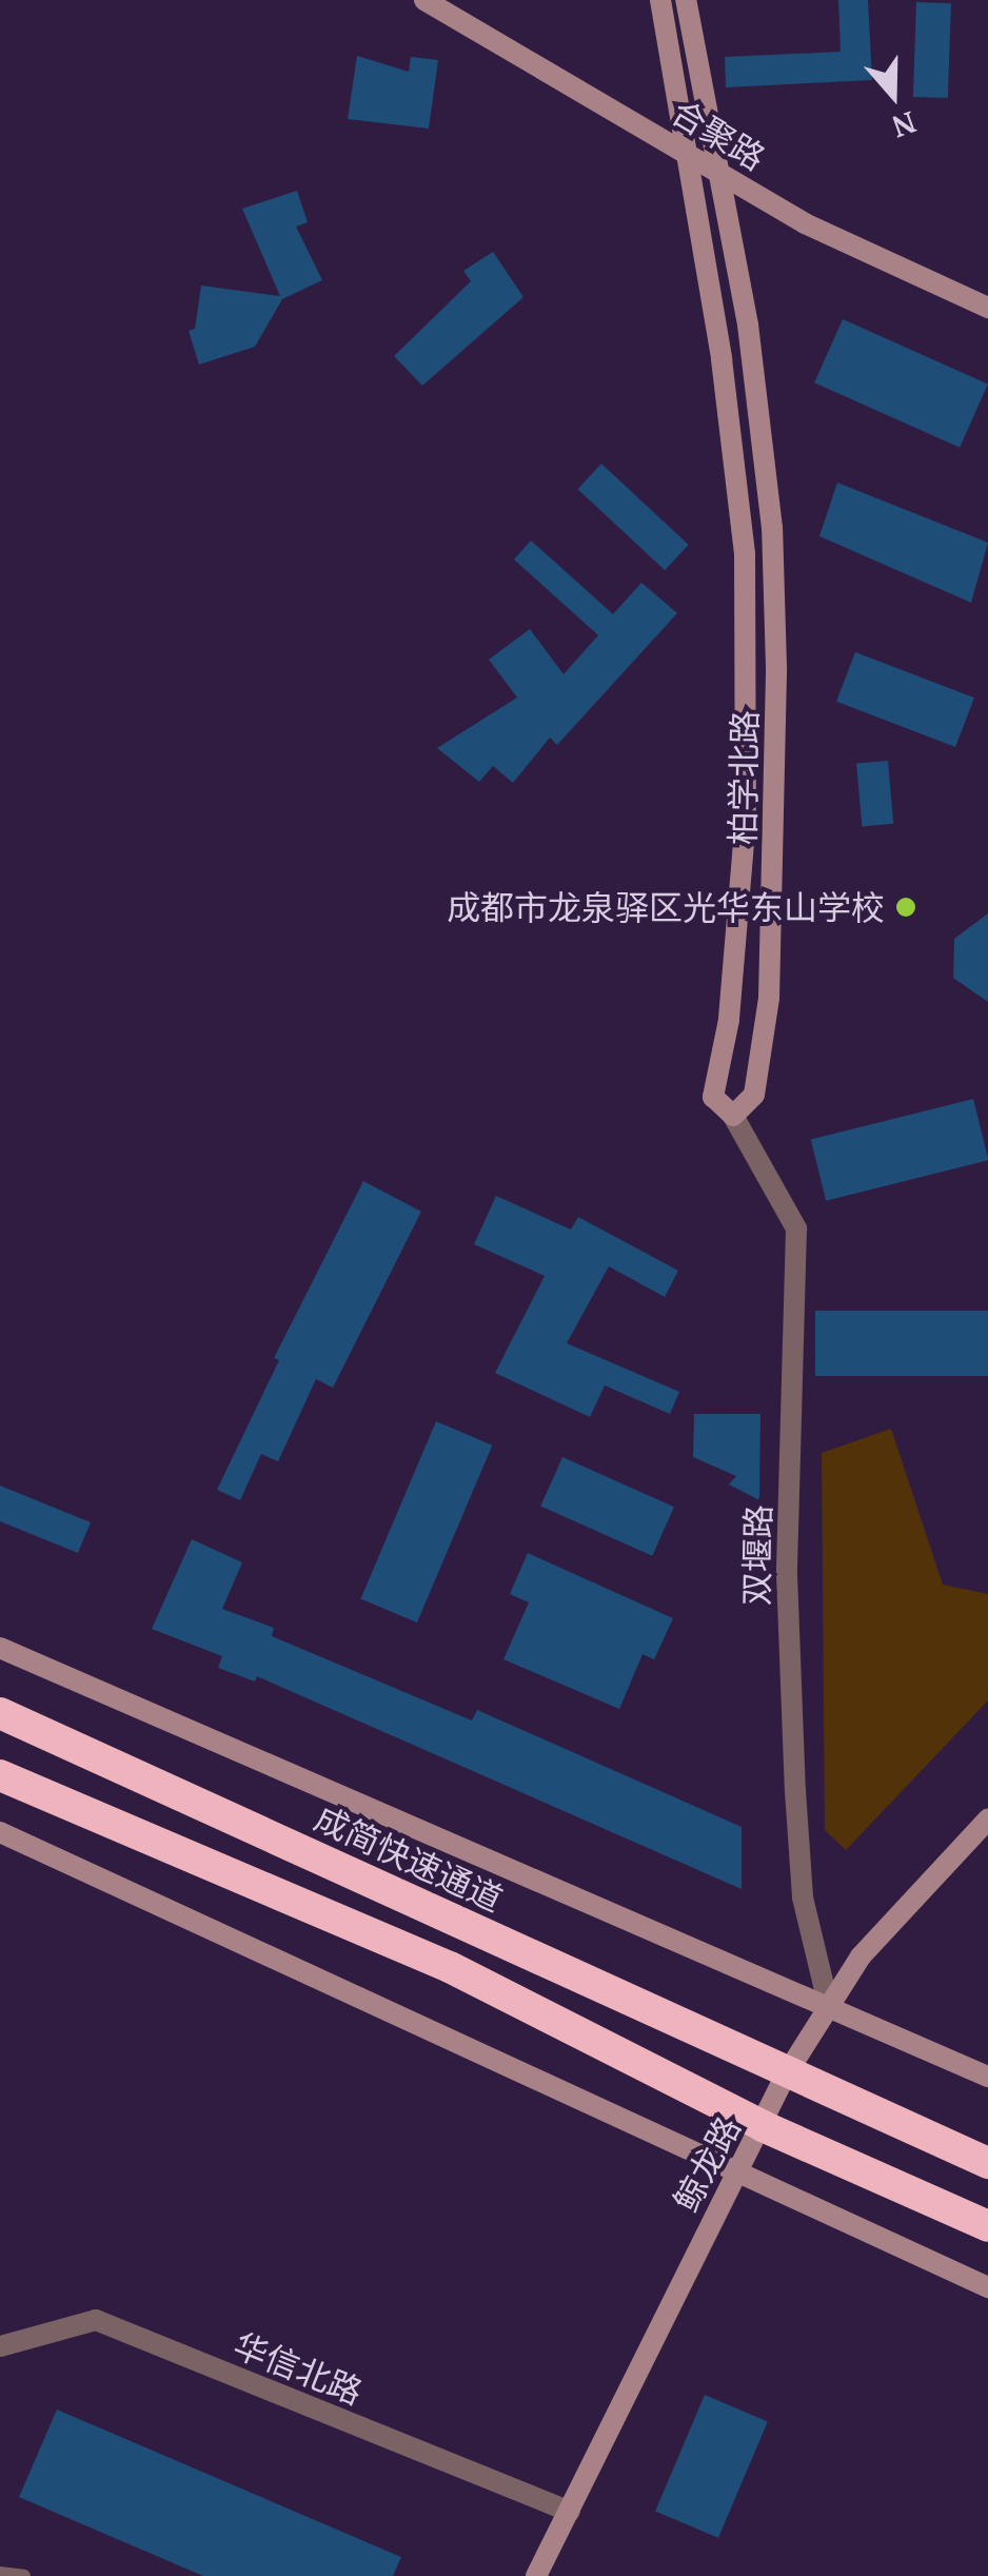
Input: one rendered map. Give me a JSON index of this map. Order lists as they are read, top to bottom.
{
  "streets": {
    "highway": ["成简快速通道"],
    "street": [
      "合聚路",
      "柏学北路",
      "双堰路",
      "鲸龙路",
      "华信北路"
    ]
  },
  "crossings": [
    ["合聚路", "柏学北路"],
    ["柏学北路", "双堰路"],
    ["双堰路", "鲸龙路"],
    ["成简快速通道", "鲸龙路"],
    ["鲸龙路", "华信北路"]
  ],
  "places": ["成都市龙泉驿区光华东山学校"],
  "north": "bottom"
}
